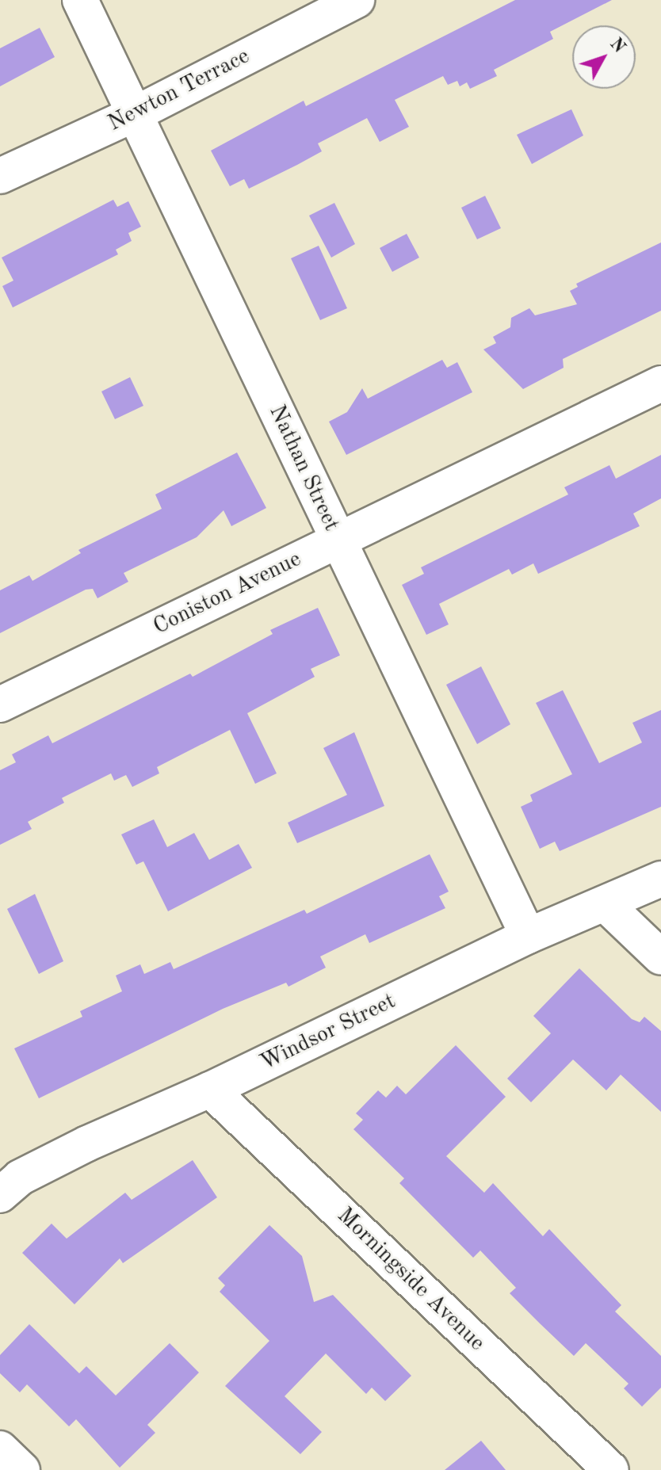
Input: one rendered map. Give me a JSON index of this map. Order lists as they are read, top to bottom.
{
  "streets": {
    "street": [
      "Newton Terrace",
      "Nathan Street",
      "Coniston Avenue",
      "Windsor Street",
      "Morningside Avenue"
    ]
  },
  "crossings": [
    ["Newton Terrace", "Nathan Street"],
    ["Nathan Street", "Coniston Avenue"],
    ["Nathan Street", "Windsor Street"],
    ["Windsor Street", "Morningside Avenue"]
  ],
  "north": "top right"
}
